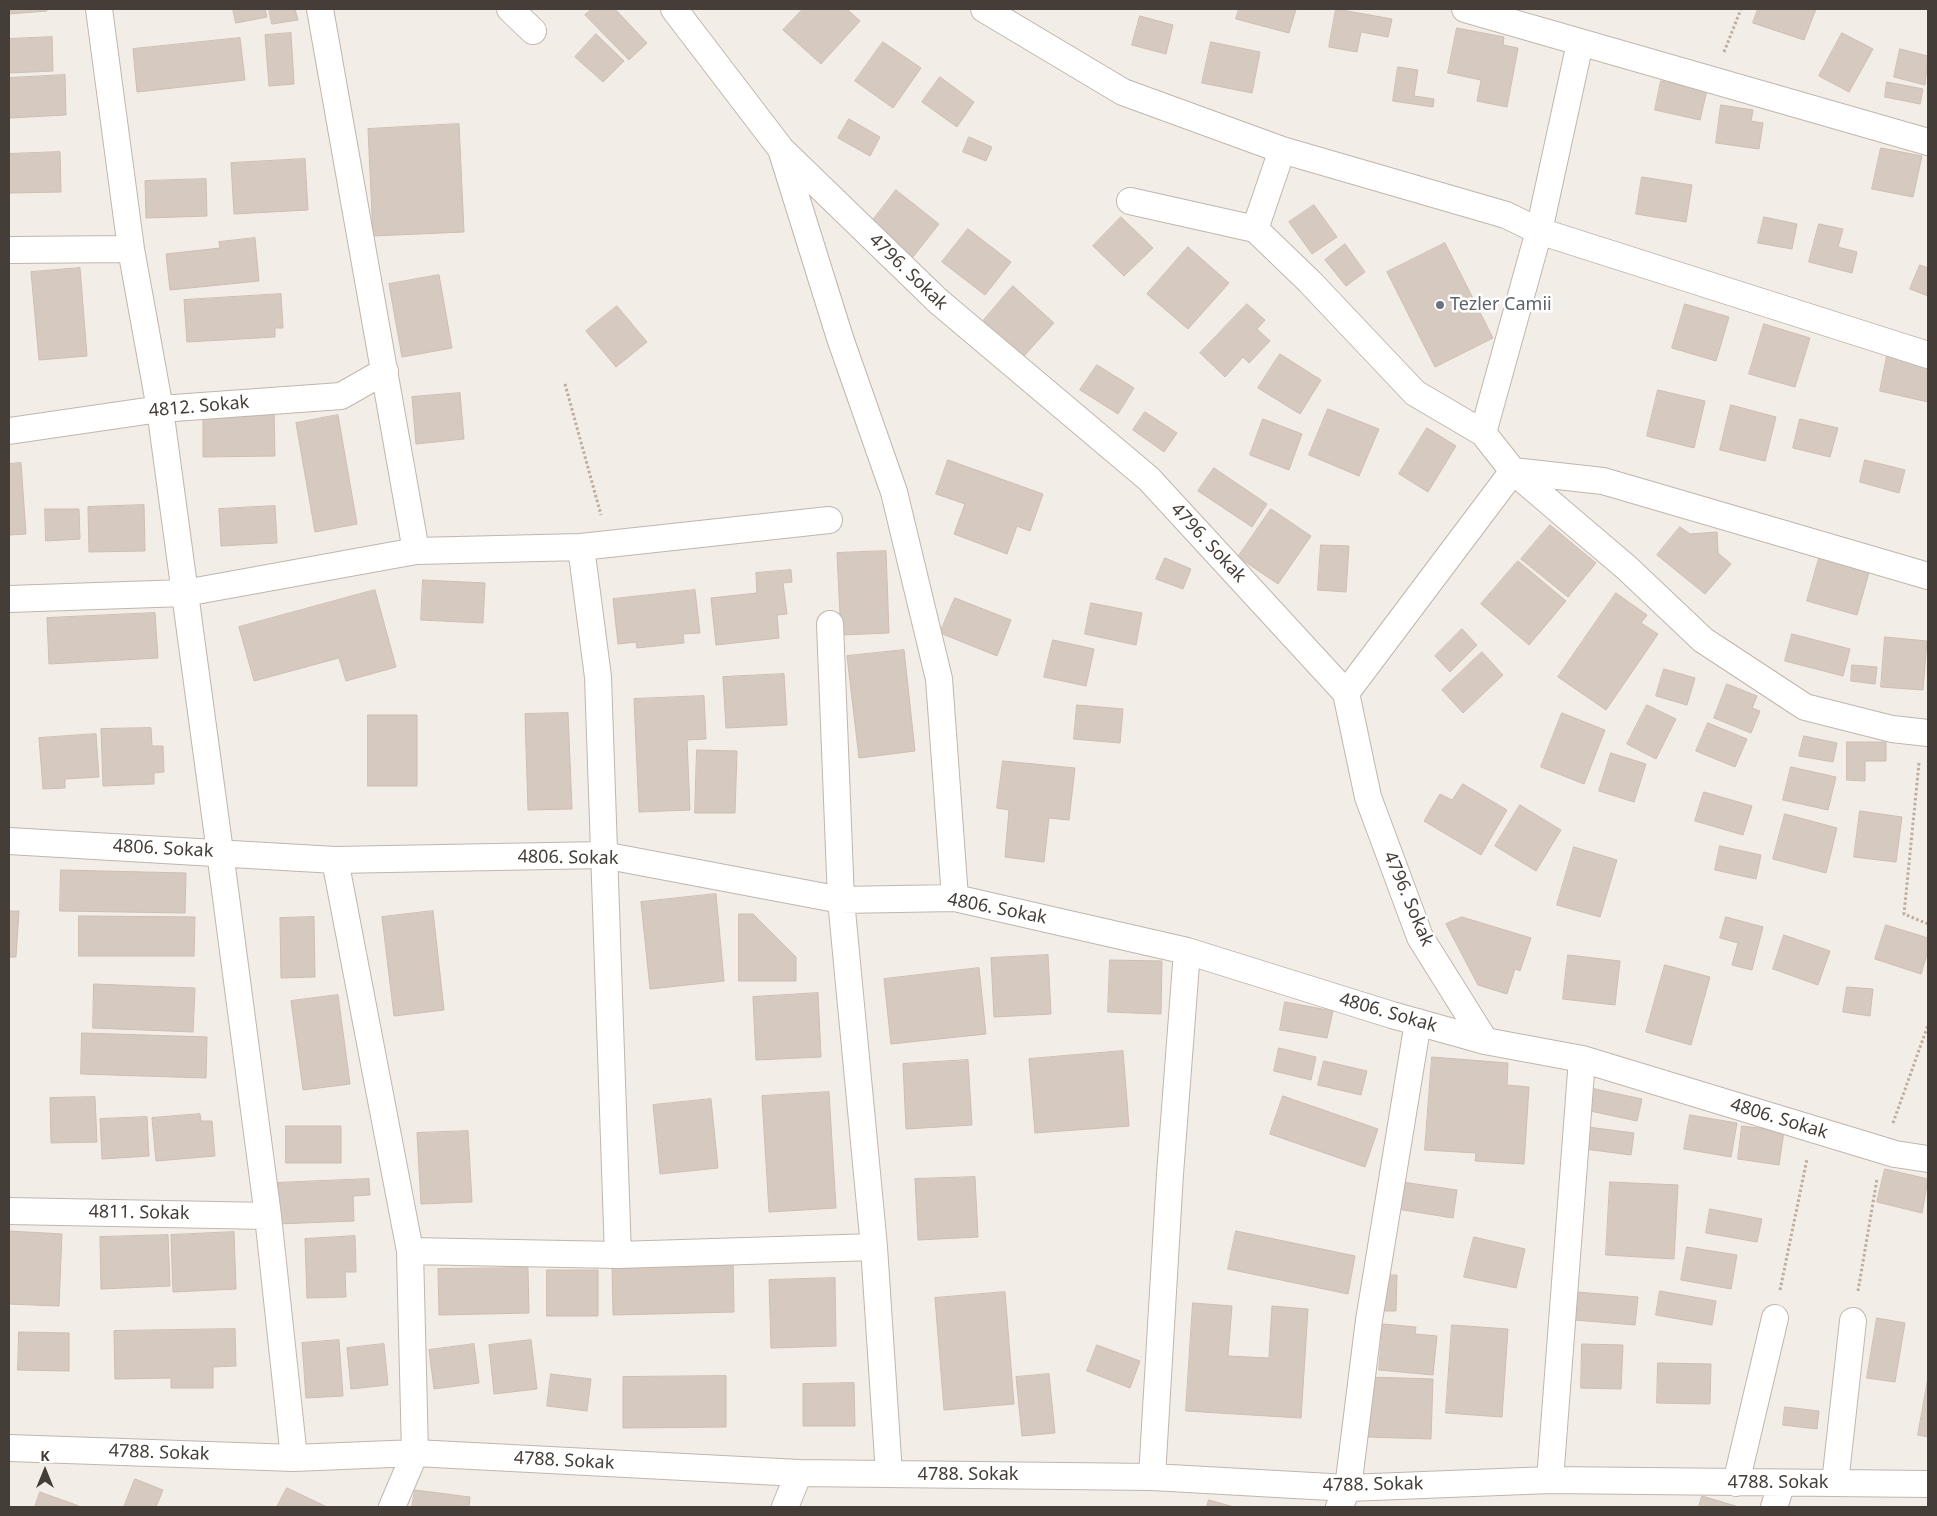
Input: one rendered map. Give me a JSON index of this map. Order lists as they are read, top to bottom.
{
  "streets": {
    "street": [
      "4796. Sokak",
      "4812. Sokak",
      "4806. Sokak",
      "4811. Sokak",
      "4788. Sokak"
    ]
  },
  "crossings": [
    ["4796. Sokak", "4806. Sokak"]
  ],
  "places": ["Tezler Camii"],
  "north": "top"
}
